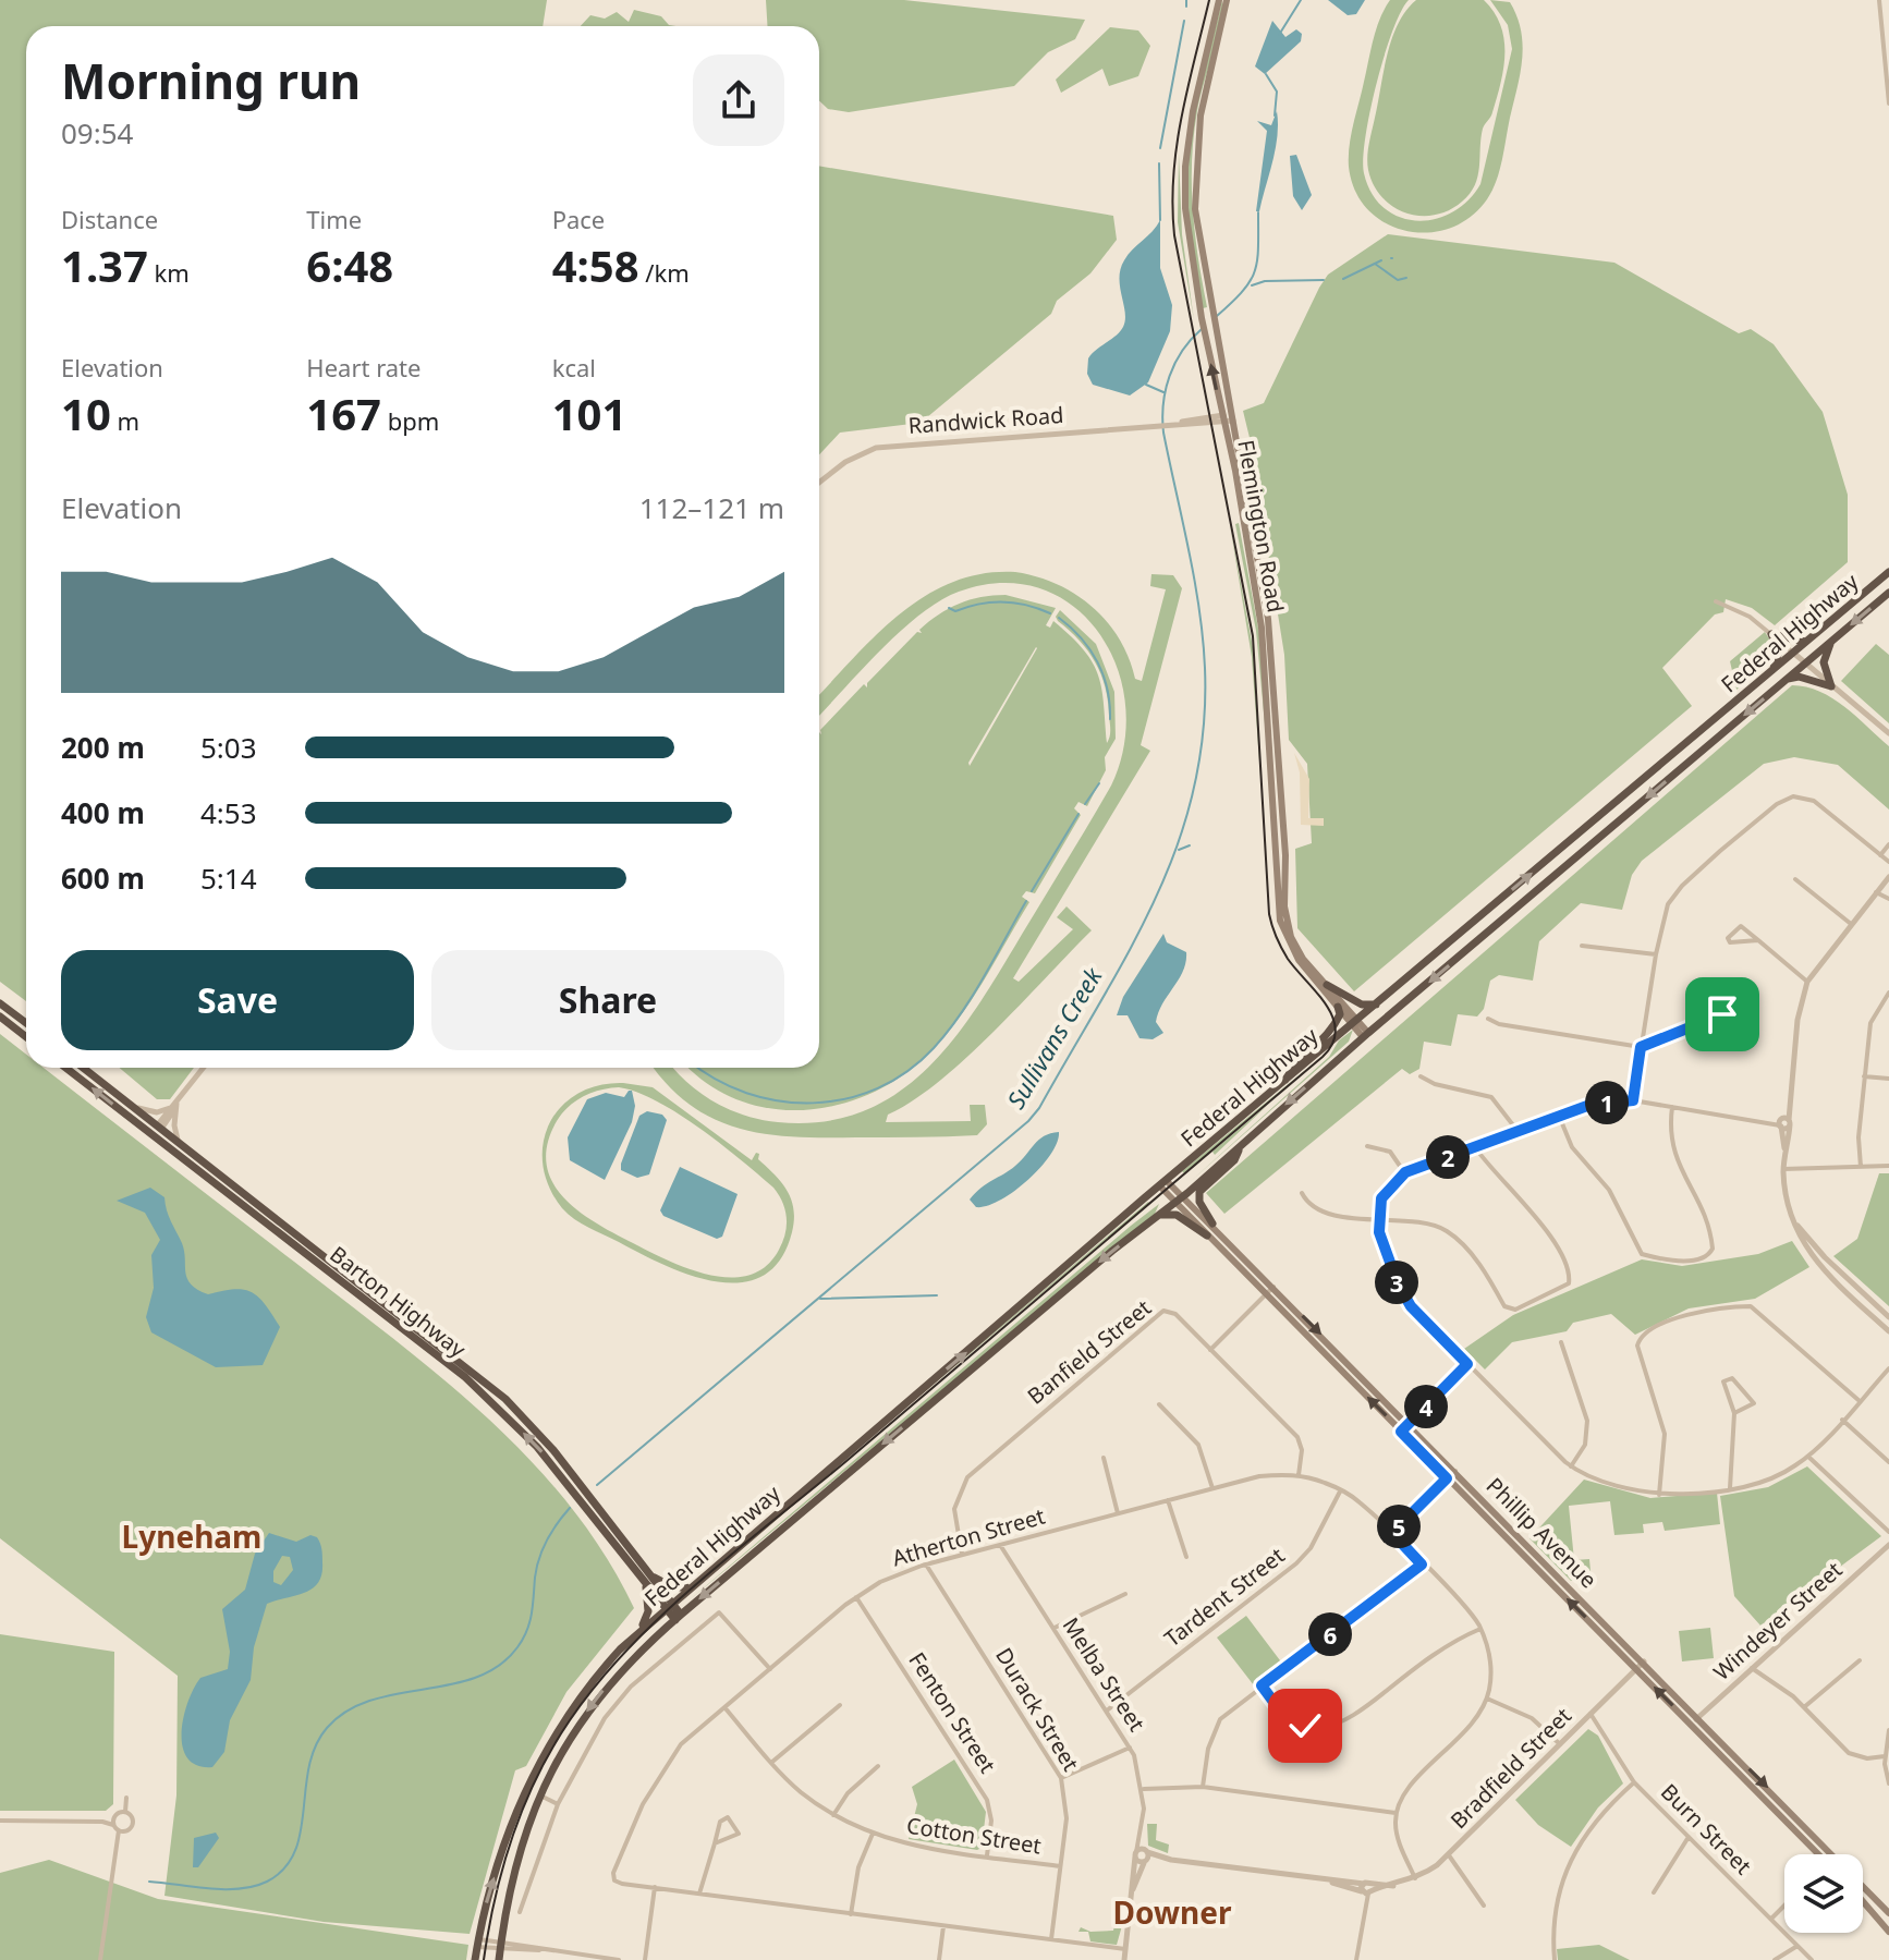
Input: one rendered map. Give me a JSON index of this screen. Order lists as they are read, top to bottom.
{
  "streets": {
    "highway": ["Federal Highway", "Barton Highway"],
    "main road": ["Flemington Road", "Phillip Avenue"],
    "street": [
      "Randwick Road",
      "Banfield Street",
      "Atherton Street",
      "Tardent Street",
      "Windeyer Street",
      "Melba Street",
      "Durack Street",
      "Fenton Street",
      "Bradfield Street",
      "Burn Street",
      "Cotton Street"
    ]
  },
  "crossings": [
    ["Randwick Road", "Flemington Road"],
    ["Flemington Road", "Federal Highway"],
    ["Federal Highway", "Barton Highway"],
    ["Federal Highway", "Phillip Avenue"],
    ["Banfield Street", "Atherton Street"],
    ["Phillip Avenue", "Windeyer Street"],
    ["Phillip Avenue", "Bradfield Street"],
    ["Atherton Street", "Tardent Street"],
    ["Atherton Street", "Melba Street"],
    ["Atherton Street", "Durack Street"],
    ["Atherton Street", "Fenton Street"],
    ["Atherton Street", "Cotton Street"],
    ["Tardent Street", "Melba Street"],
    ["Melba Street", "Bradfield Street"],
    ["Durack Street", "Cotton Street"],
    ["Fenton Street", "Cotton Street"],
    ["Bradfield Street", "Burn Street"]
  ],
  "districts": ["Lyneham", "Downer"],
  "water": ["Sullivans Creek"],
  "page": {
    "heading": ["Morning run", "09:54"],
    "stats": [
      ["Distance", "1.37 km"],
      ["Time", "6:48"],
      ["Pace", "4:58 /km"],
      ["Elevation", "10 m"],
      ["Heart rate", "167 bpm"],
      ["kcal", "101"]
    ],
    "chart": ["Elevation", "112–121 m"],
    "list": [
      {
        "name": "200 m",
        "note": "5:03"
      },
      {
        "name": "400 m",
        "note": "4:53"
      },
      {
        "name": "600 m",
        "note": "5:14"
      }
    ],
    "buttons": ["Save", "Share"],
    "pins": [
      "1",
      "2",
      "3",
      "4",
      "5",
      "6"
    ]
  }
}
